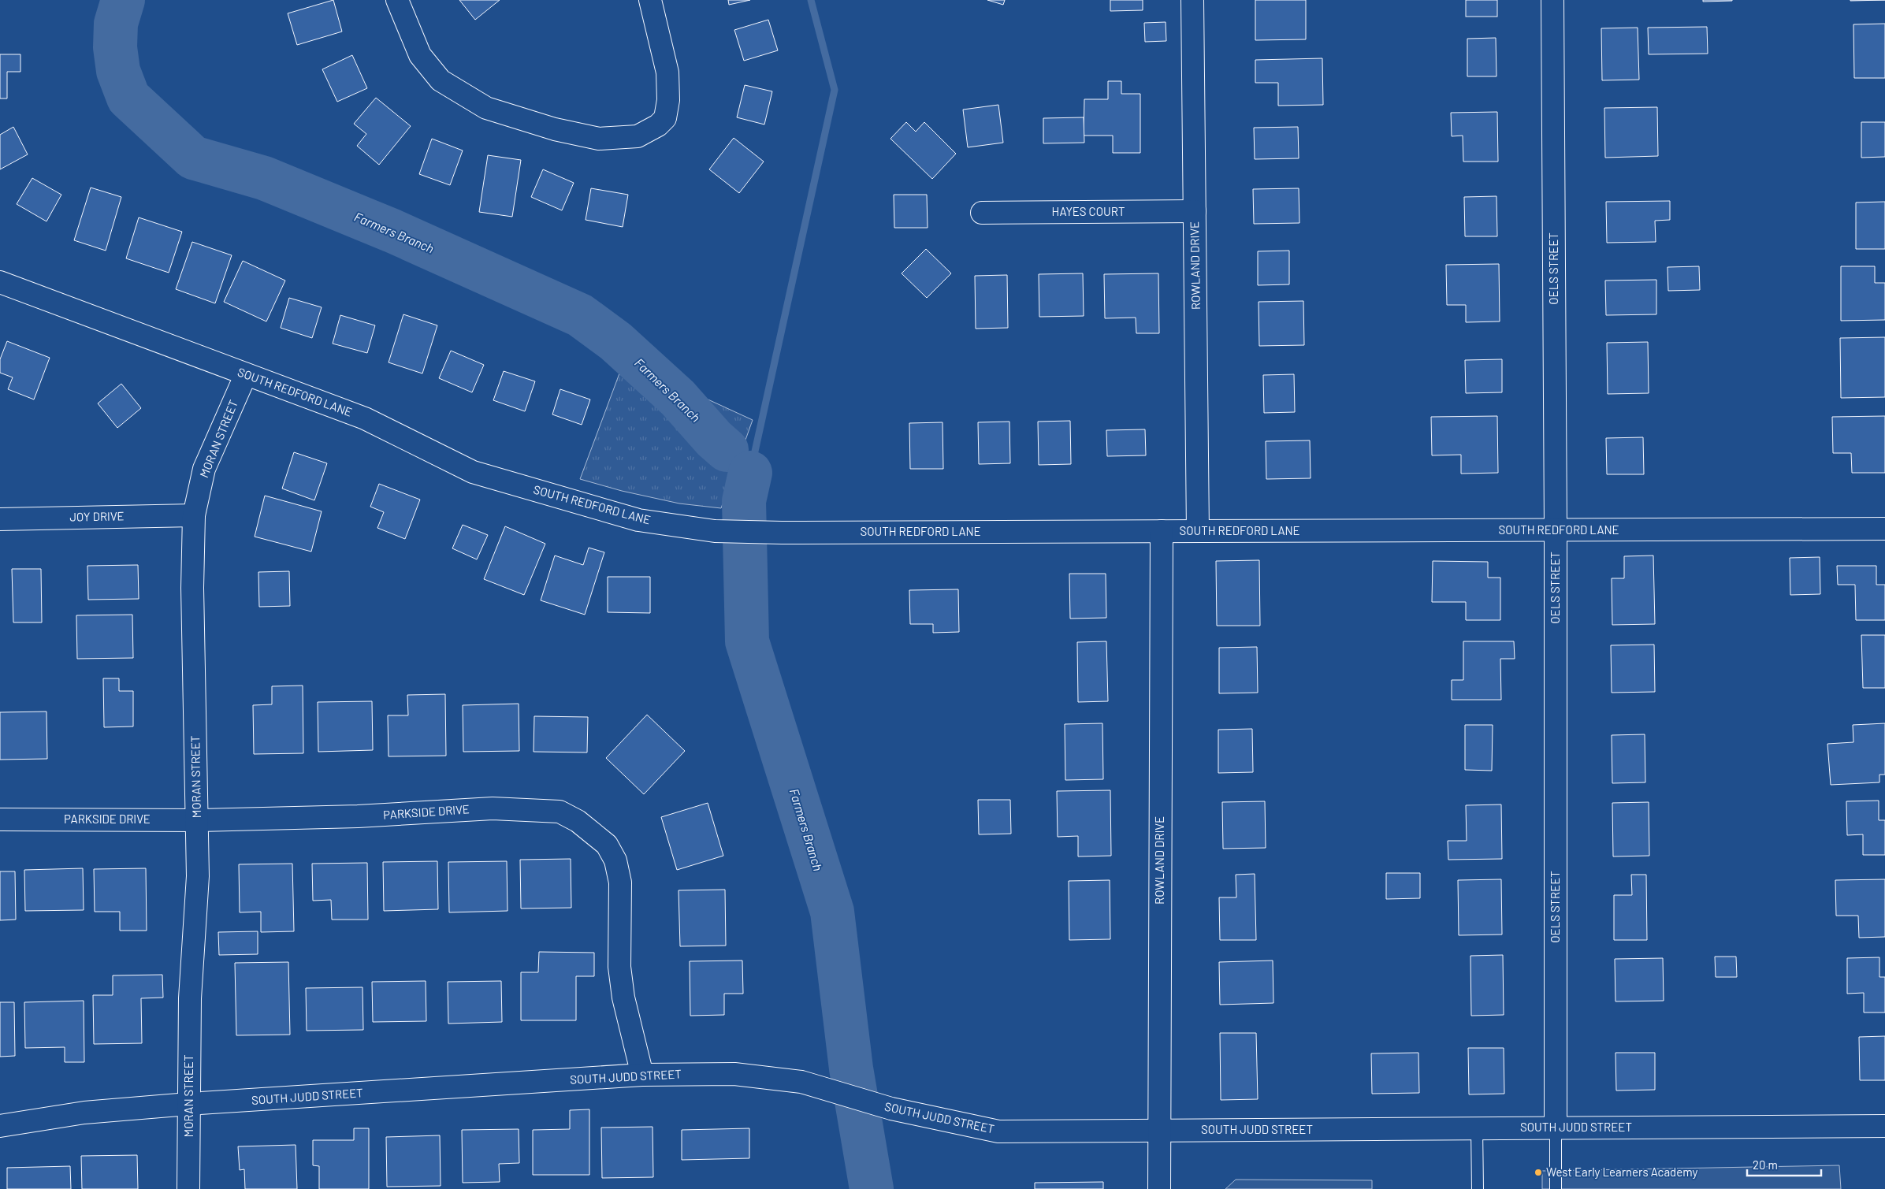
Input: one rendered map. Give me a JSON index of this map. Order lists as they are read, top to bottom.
{
  "streets": {
    "street": [
      "HAYES COURT",
      "ROWLAND DRIVE",
      "OELS STREET",
      "SOUTH REDFORD LANE",
      "MORAN STREET",
      "JOY DRIVE",
      "PARKSIDE DRIVE",
      "SOUTH JUDD STREET"
    ]
  },
  "crossings": [
    ["HAYES COURT", "ROWLAND DRIVE"],
    ["ROWLAND DRIVE", "SOUTH REDFORD LANE"],
    ["ROWLAND DRIVE", "SOUTH JUDD STREET"],
    ["OELS STREET", "SOUTH REDFORD LANE"],
    ["OELS STREET", "SOUTH JUDD STREET"],
    ["SOUTH REDFORD LANE", "MORAN STREET"],
    ["MORAN STREET", "JOY DRIVE"],
    ["MORAN STREET", "PARKSIDE DRIVE"],
    ["MORAN STREET", "SOUTH JUDD STREET"],
    ["PARKSIDE DRIVE", "SOUTH JUDD STREET"]
  ],
  "water": ["Farmers Branch"],
  "places": ["West Early Learners Academy"],
  "scale_bar": "20 m"
}
